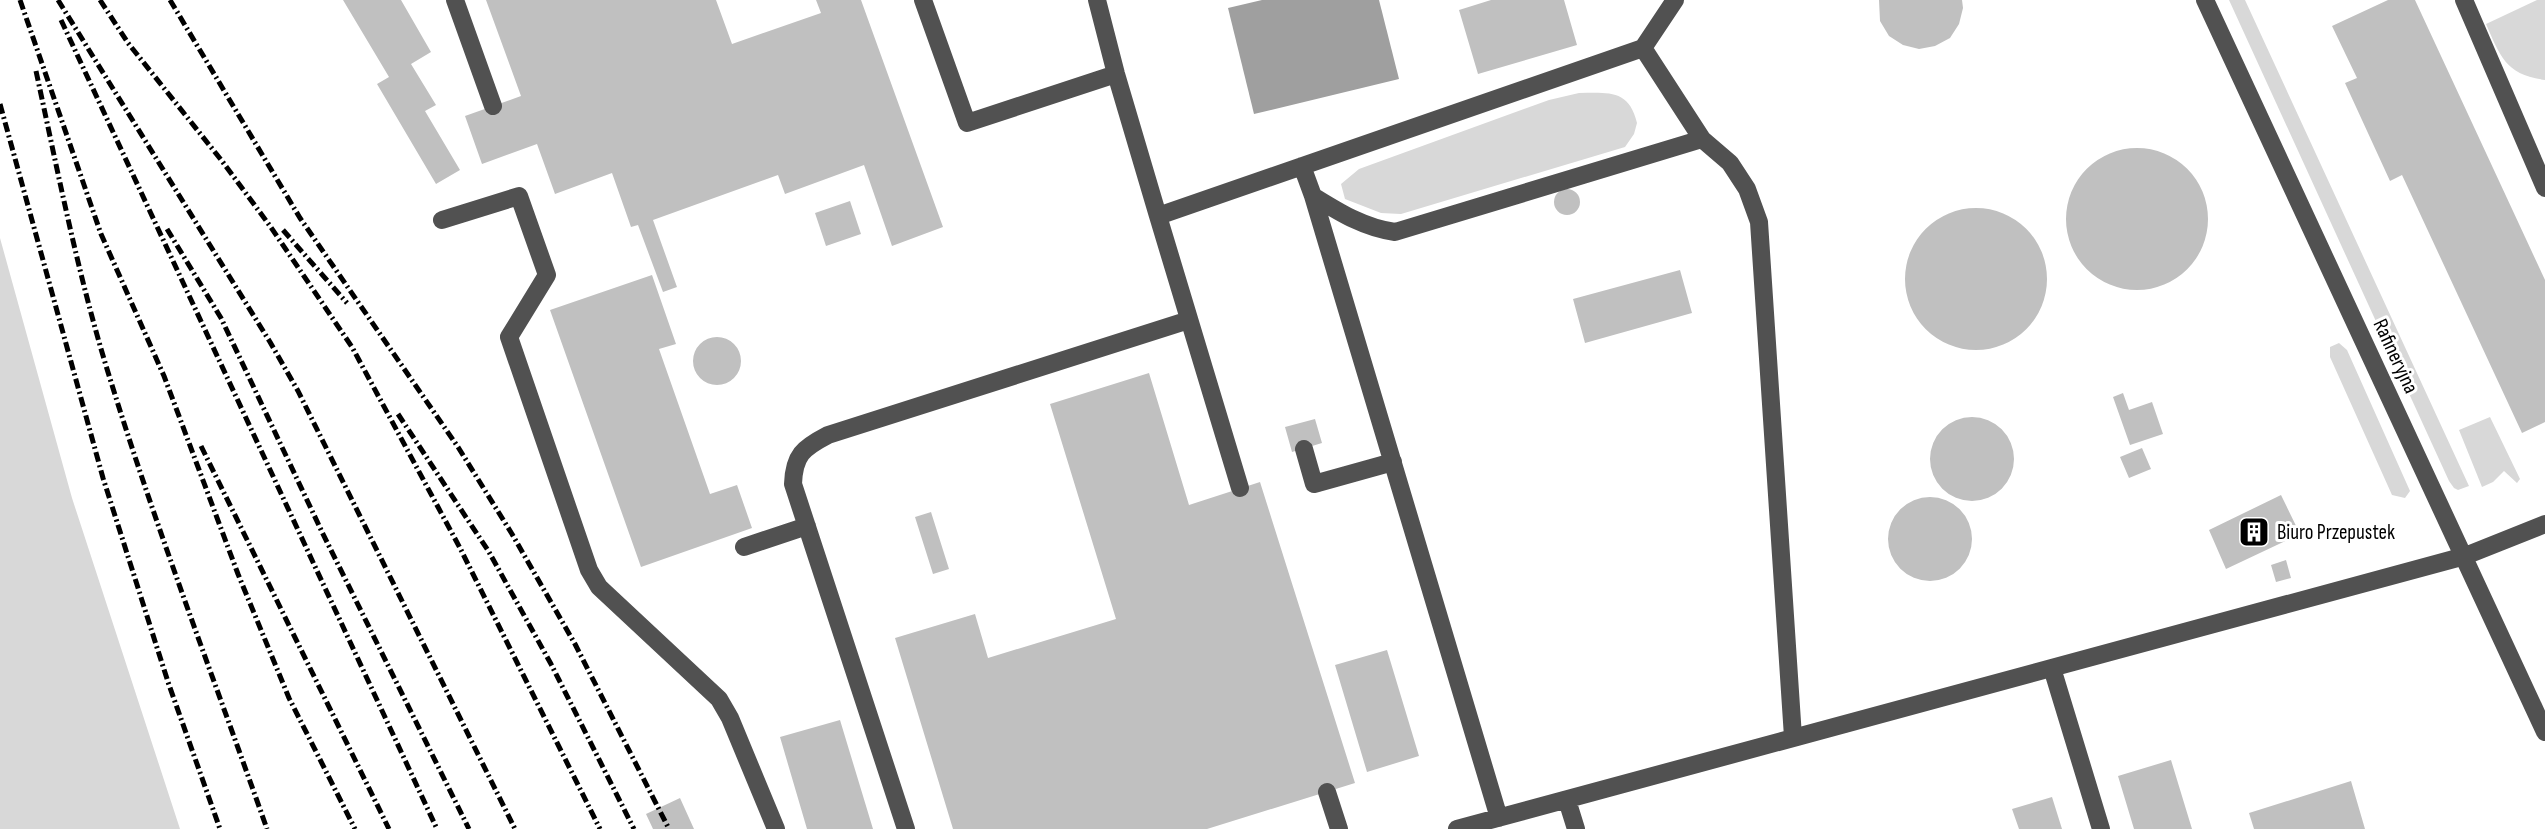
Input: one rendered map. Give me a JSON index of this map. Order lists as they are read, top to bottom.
{
  "streets": {
    "street": ["Rafineryjna"]
  },
  "places": {
    "building": ["Biuro Przepustek"]
  }
}
